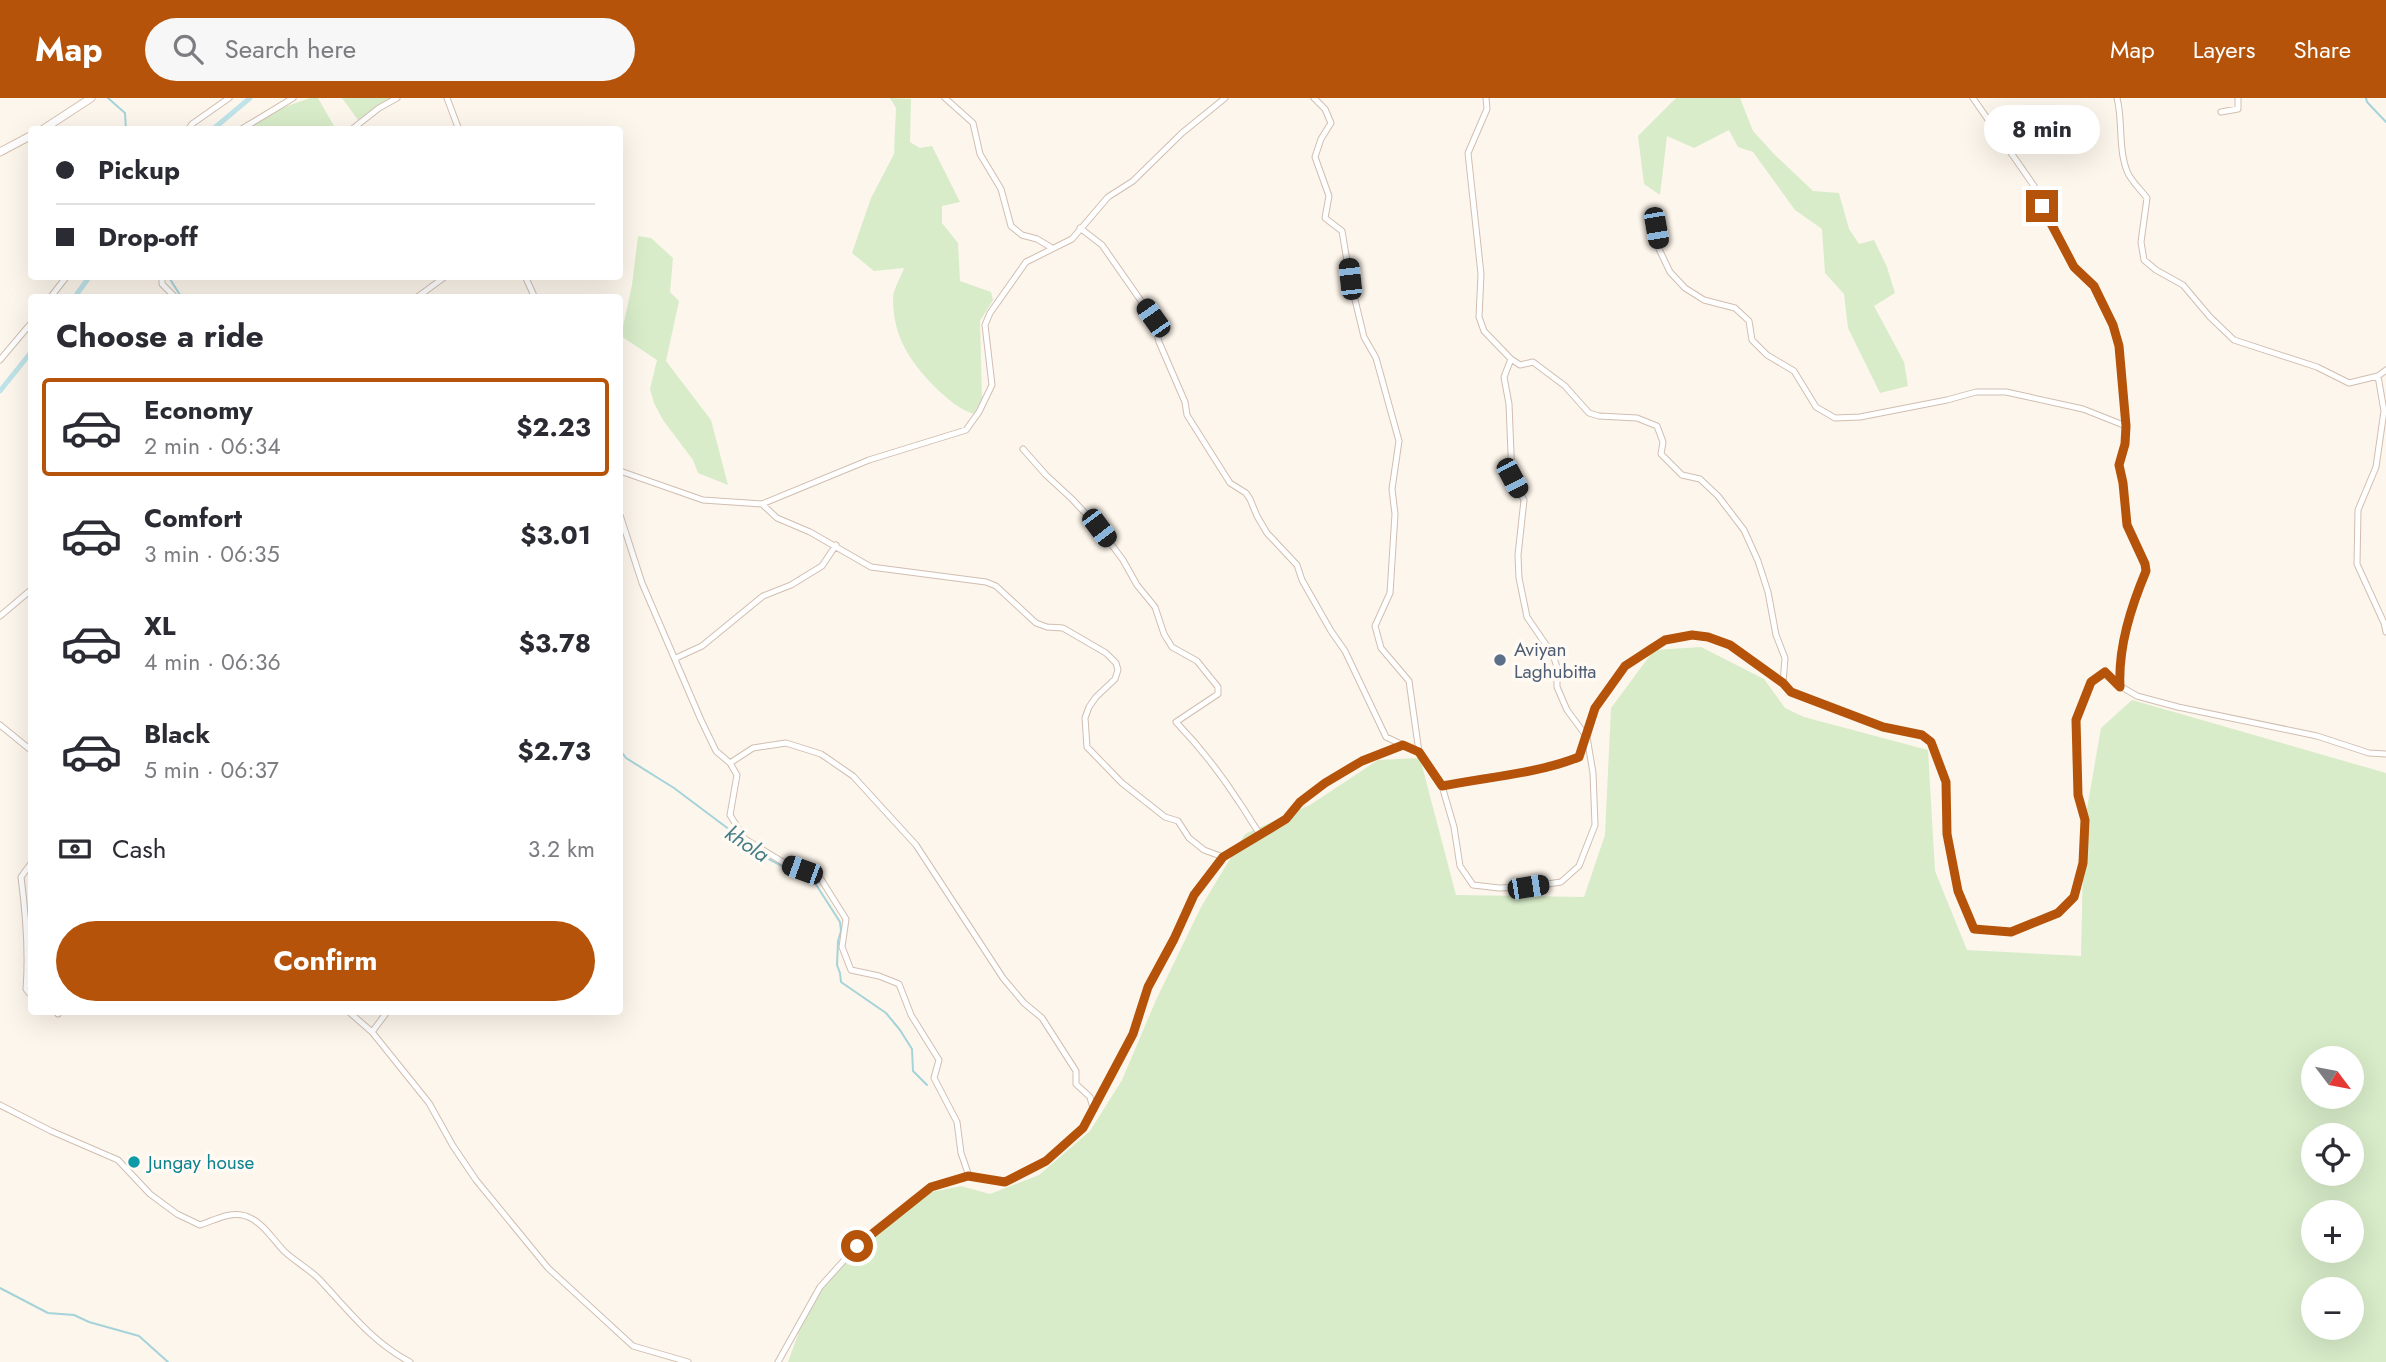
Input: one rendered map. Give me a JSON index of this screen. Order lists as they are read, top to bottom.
{
  "water": ["khola"],
  "places": ["Aviyan Laghubitta", "Jungay house"],
  "north": "bottom right",
  "page": {
    "header": "Map",
    "search": "Search here",
    "nav": ["Map", "Layers", "Share"],
    "bubble": "8 min",
    "banner": ["Pickup", "Drop-off"],
    "heading": "Choose a ride",
    "list": [
      {
        "name": "Economy",
        "note": "2 min · 06:34",
        "value": "$2.23"
      },
      {
        "name": "Comfort",
        "note": "3 min · 06:35",
        "value": "$3.01"
      },
      {
        "name": "XL",
        "note": "4 min · 06:36",
        "value": "$3.78"
      },
      {
        "name": "Black",
        "note": "5 min · 06:37",
        "value": "$2.73"
      }
    ],
    "pay": ["Cash", "3.2 km"],
    "buttons": "Confirm",
    "map_buttons": ["+", "−"]
  }
}
